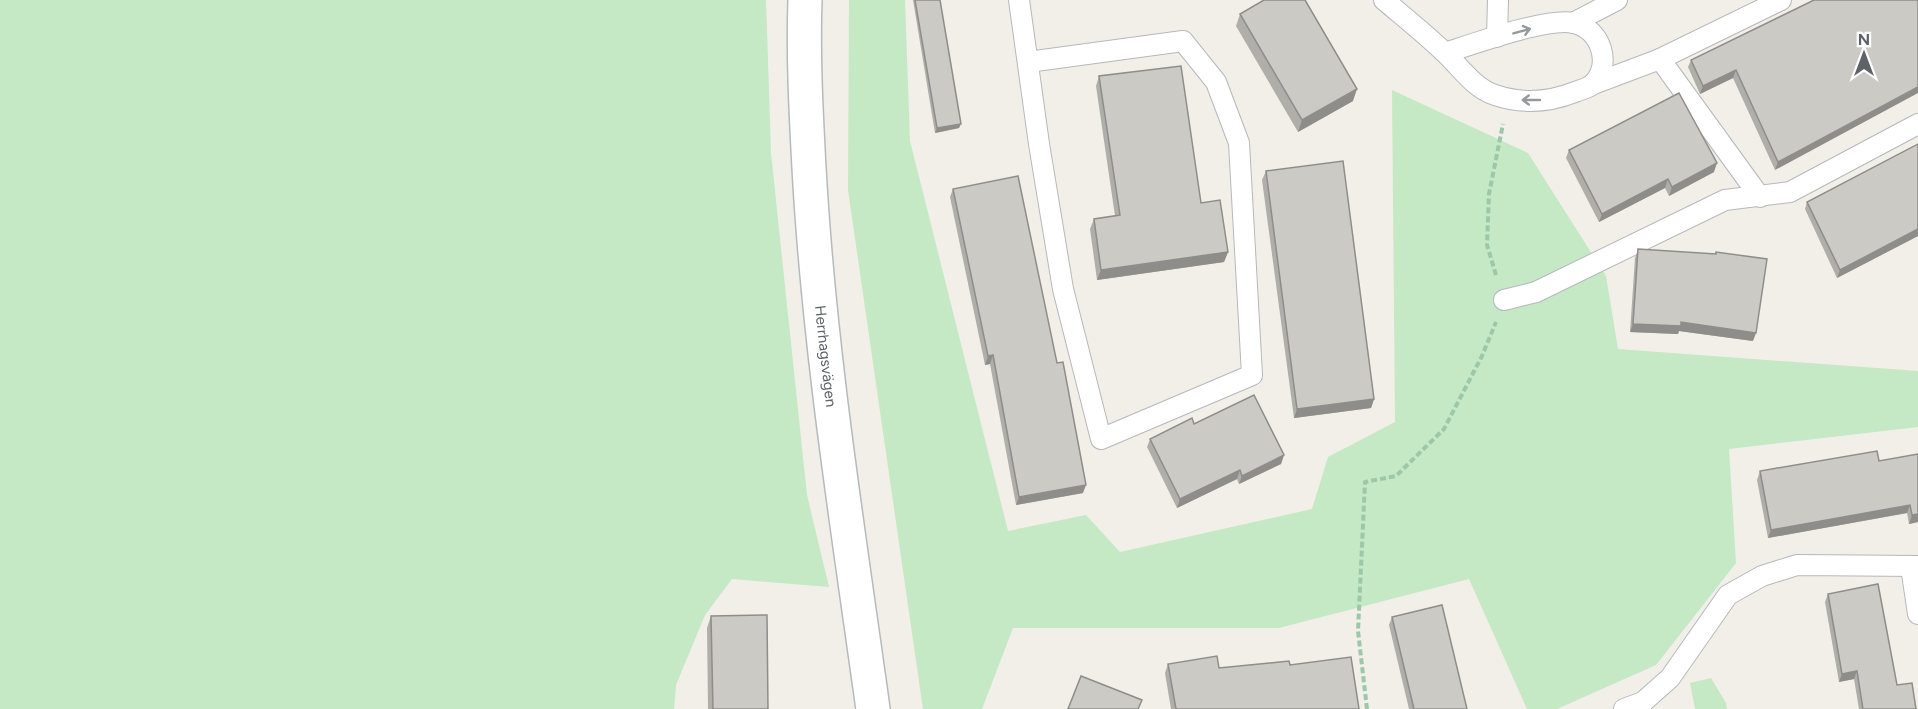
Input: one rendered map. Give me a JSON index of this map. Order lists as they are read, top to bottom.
{
  "streets": {
    "street": ["Herrhagsvägen"]
  },
  "north": "top"
}
